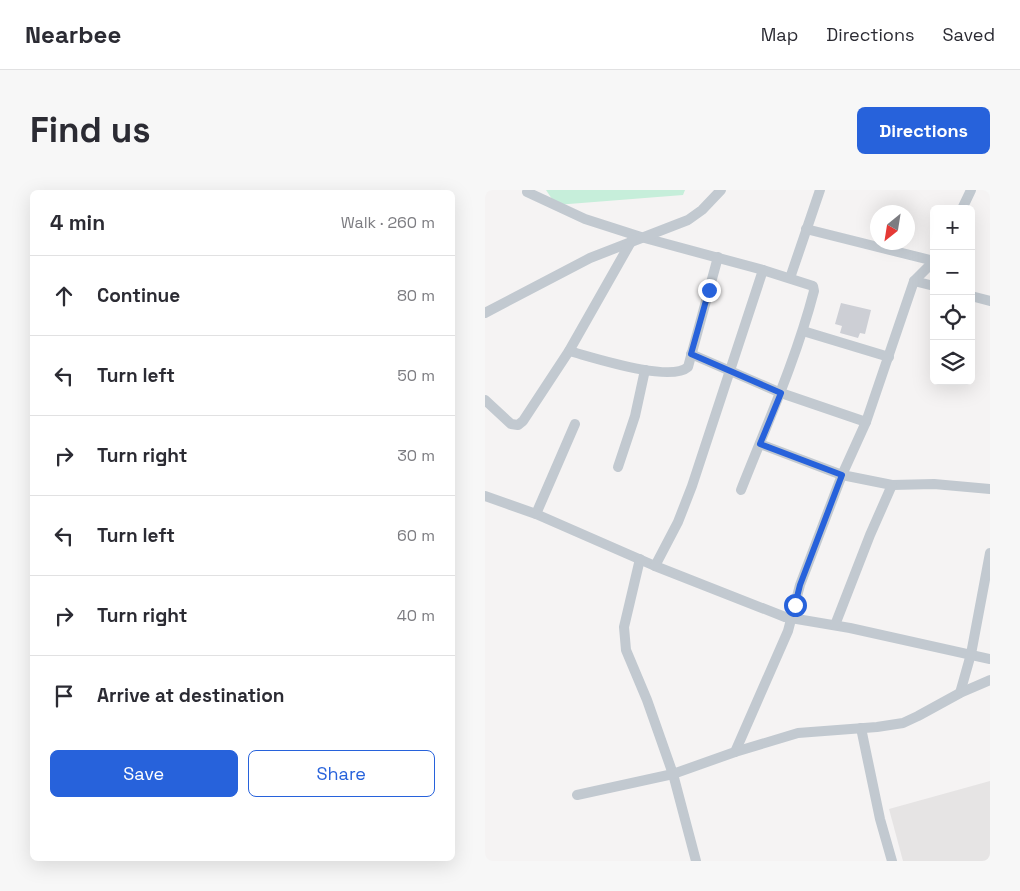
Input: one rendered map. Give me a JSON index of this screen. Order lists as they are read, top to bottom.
{
  "north": "bottom left",
  "page": {
    "header": "Nearbee",
    "nav": ["Map", "Directions", "Saved"],
    "buttons": [
      "Directions",
      ["Save", "Share"]
    ],
    "title": "Find us",
    "heading": ["4 min", "Walk · 260 m"],
    "map_buttons": ["+", "−"],
    "list": [
      ["Continue", "80 m"],
      ["Turn left", "50 m"],
      ["Turn right", "30 m"],
      ["Turn left", "60 m"],
      ["Turn right", "40 m"],
      "Arrive at destination"
    ]
  }
}
